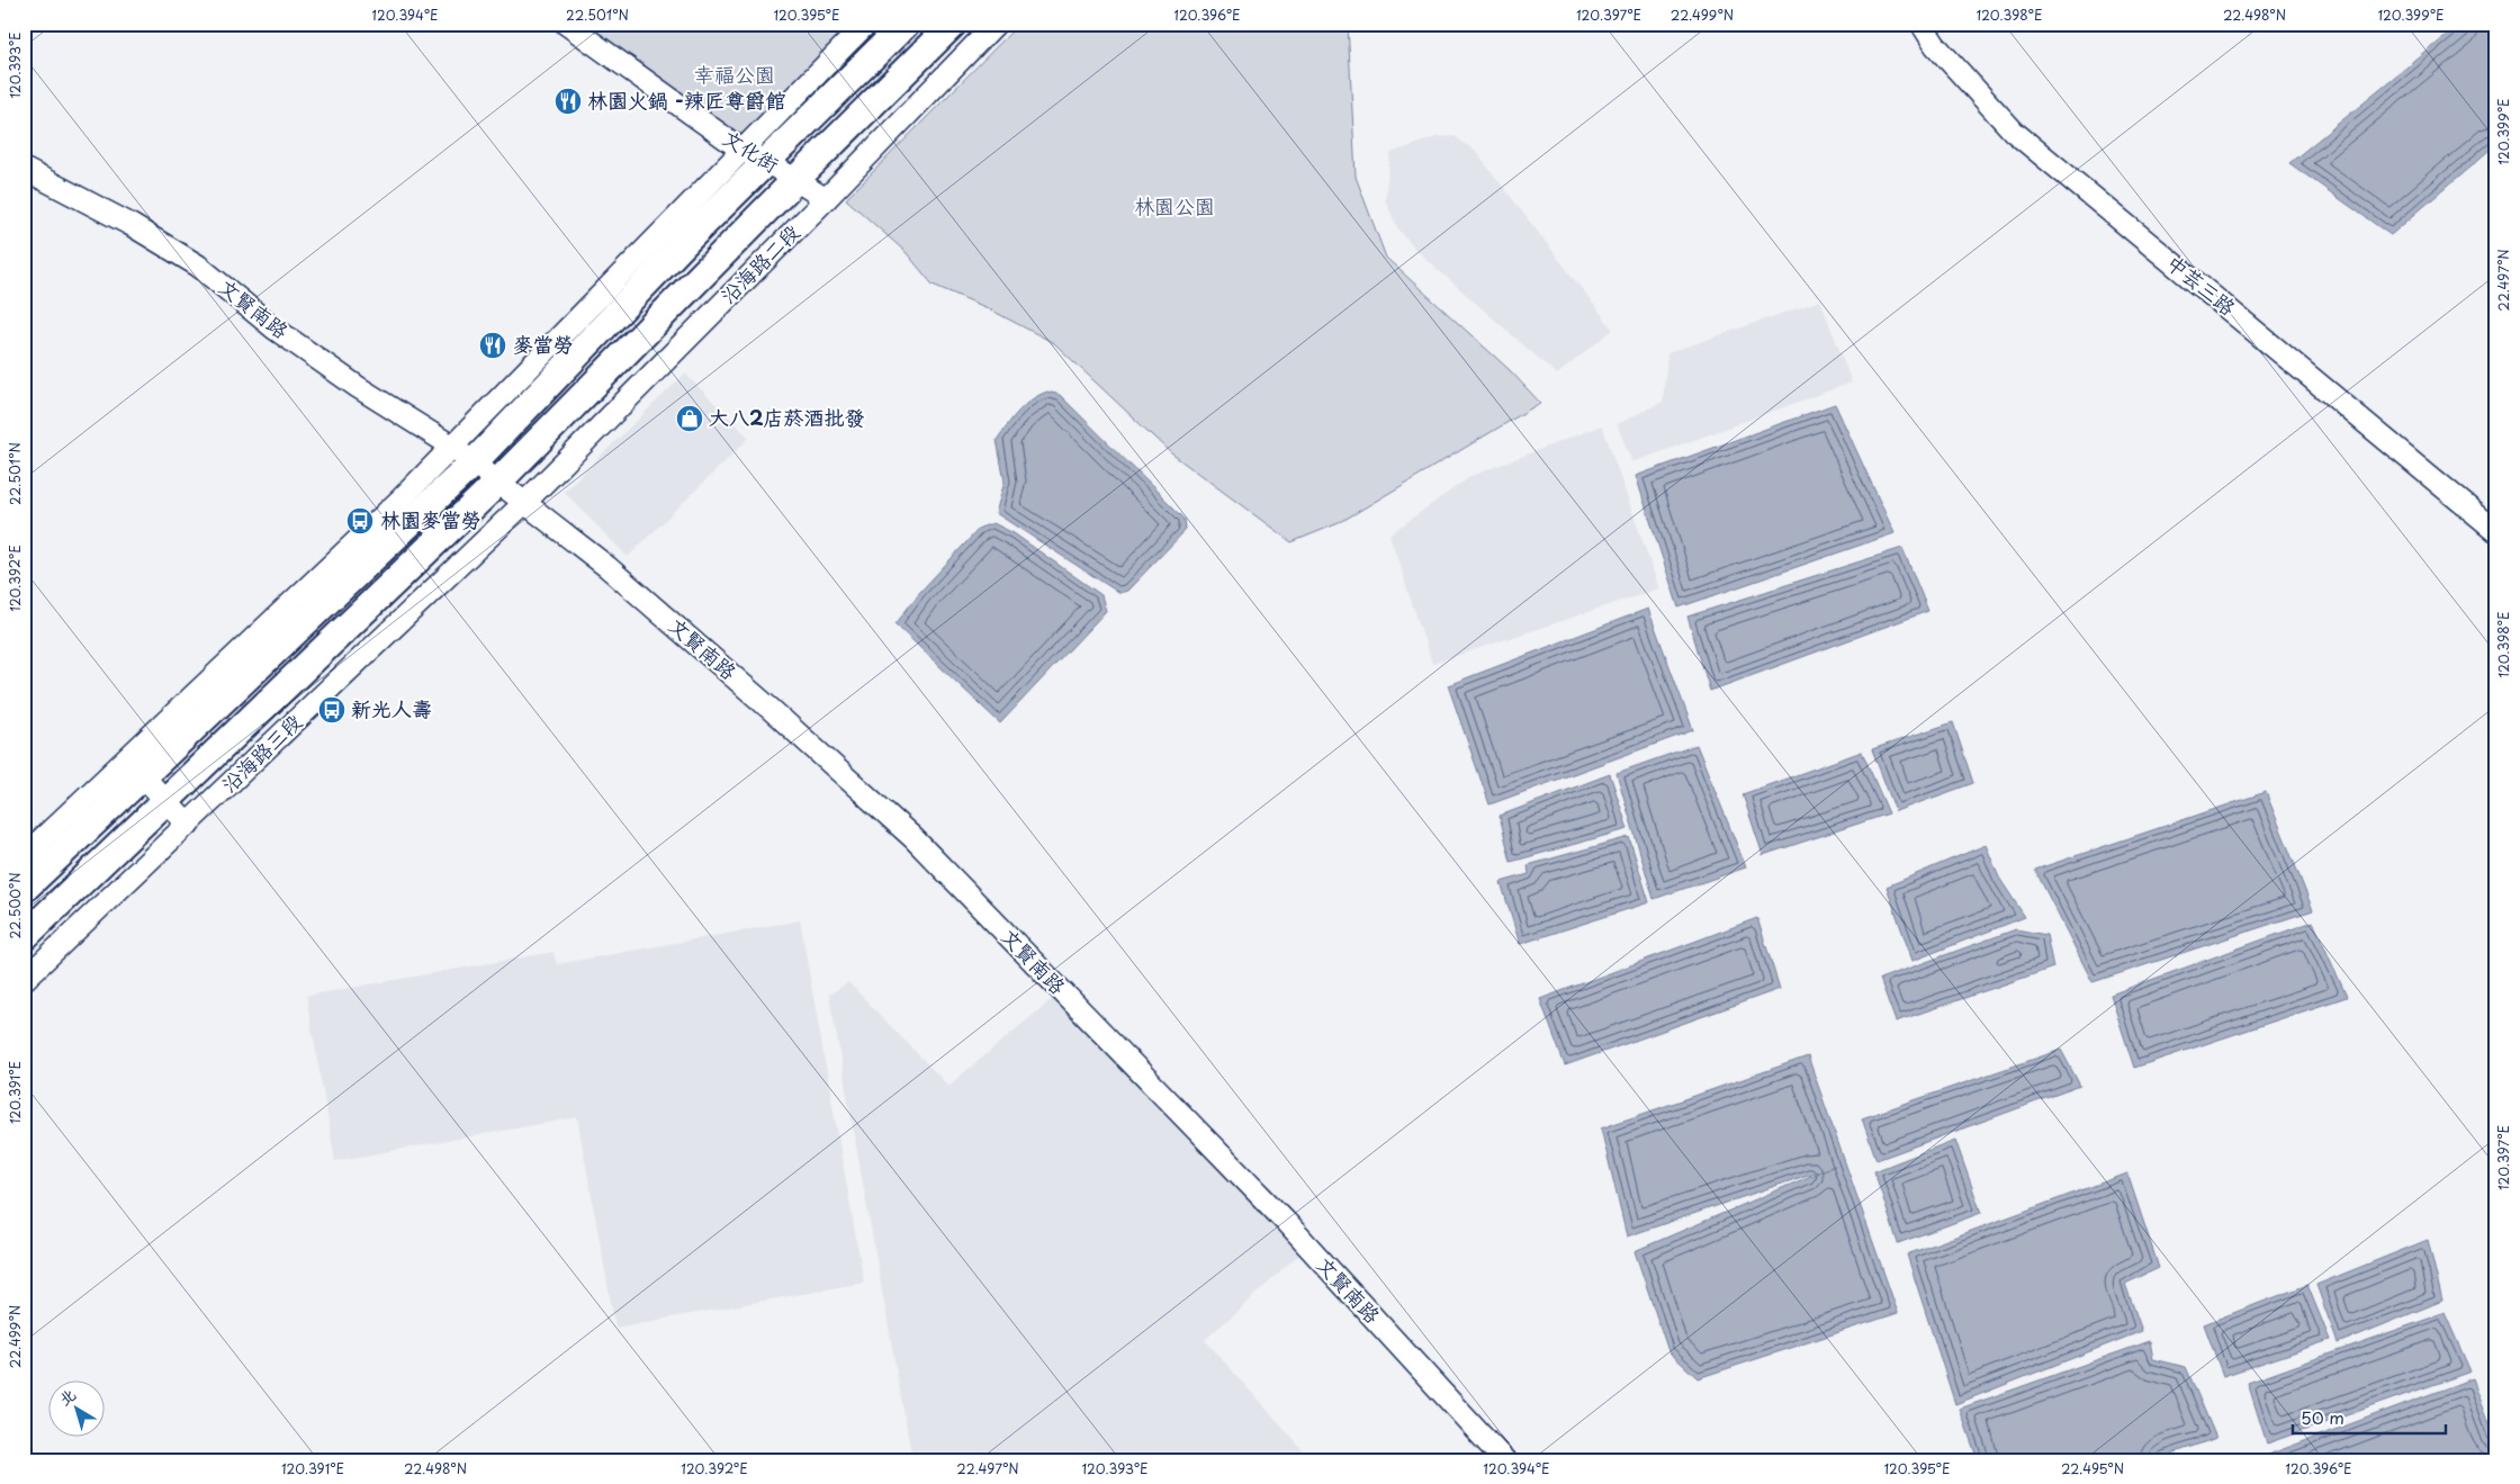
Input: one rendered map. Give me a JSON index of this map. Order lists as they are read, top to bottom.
{
  "streets": {
    "main road": ["沿海路二段", "沿海路三段"],
    "street": ["文化街", "中芸三路", "文賢南路"]
  },
  "crossings": [
    ["文化街", "沿海路二段"],
    ["沿海路二段", "文賢南路"],
    ["沿海路二段", "沿海路三段"],
    ["文賢南路", "沿海路三段"]
  ],
  "parks": ["幸福公園", "林園公園"],
  "places": {
    "restaurant": ["林園火鍋 -辣匠尊爵館", "麥當勞"],
    "shop": ["大八2店菸酒批發"],
    "bus stop": ["林園麥當勞", "新光人壽"]
  },
  "scale_bar": "50 m",
  "north": "top left",
  "coordinates": [
    "120.394°E",
    "22.501°N",
    "120.395°E",
    "120.396°E",
    "120.397°E",
    "22.499°N",
    "120.398°E",
    "22.498°N",
    "120.399°E",
    "120.393°E",
    "22.497°N",
    "120.392°E",
    "22.500°N",
    "120.391°E",
    "22.495°N"
  ]
}
